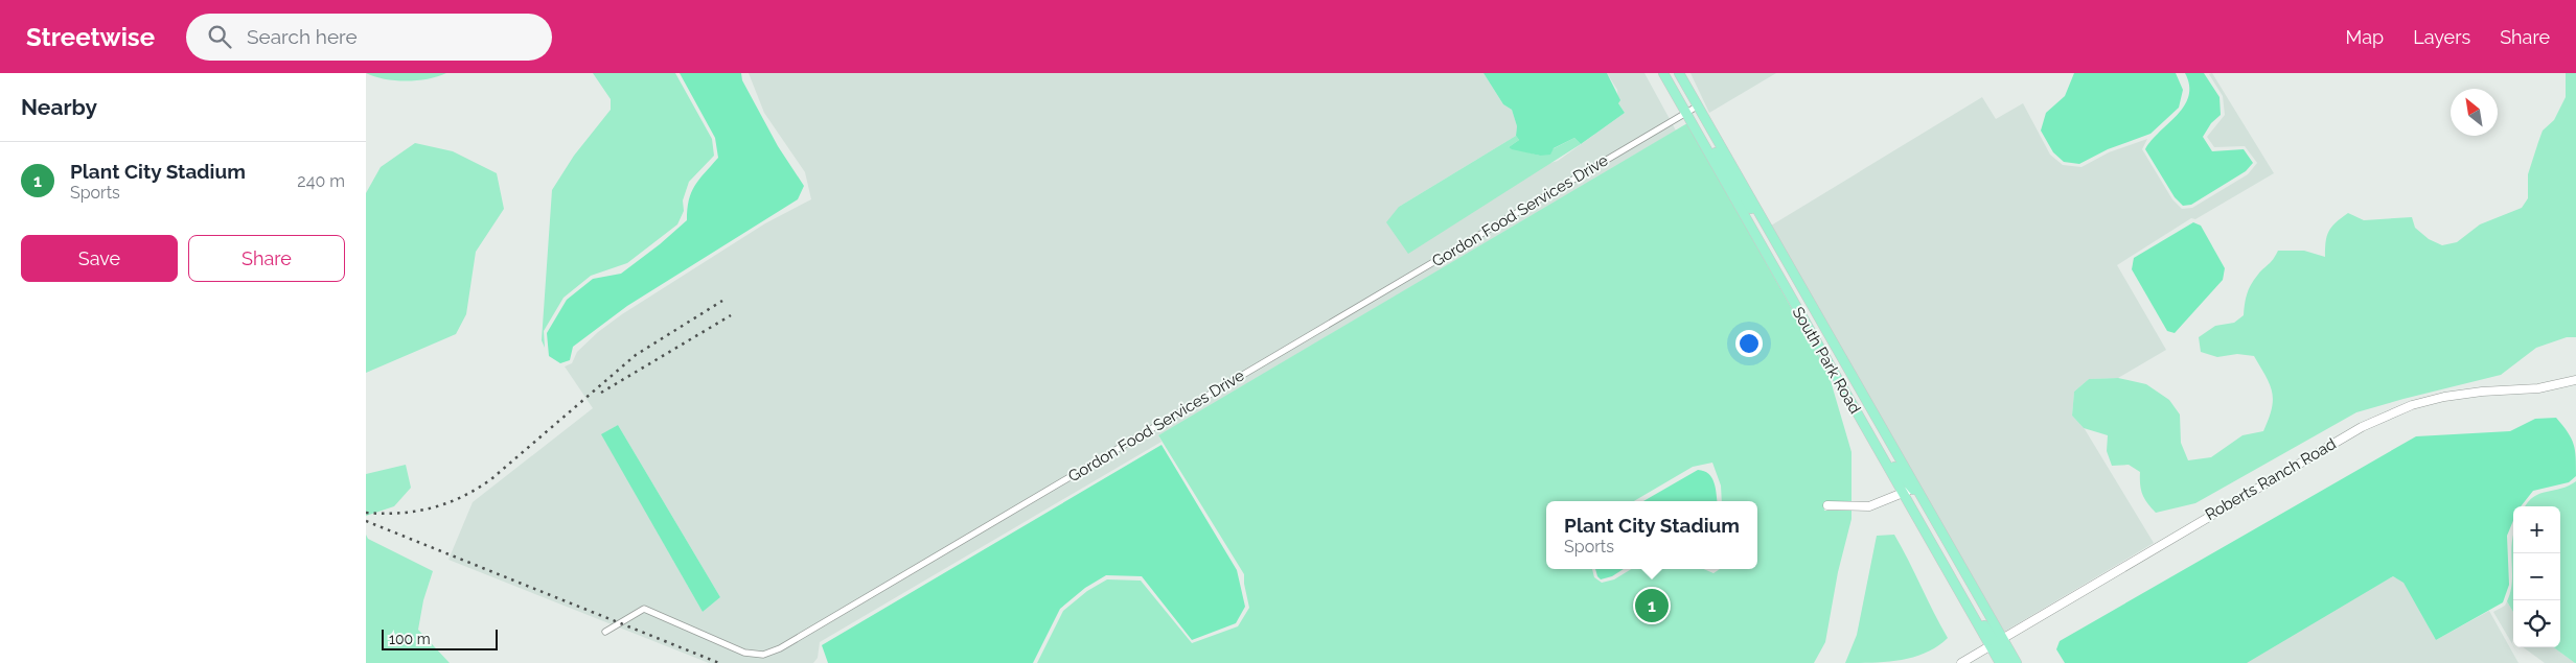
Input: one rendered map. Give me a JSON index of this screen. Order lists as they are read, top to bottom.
{
  "streets": {
    "main road": ["South Park Road"],
    "street": ["Gordon Food Services Drive", "Roberts Ranch Road"]
  },
  "crossings": [
    ["Gordon Food Services Drive", "South Park Road"],
    ["South Park Road", "Roberts Ranch Road"]
  ],
  "scale_bar": "100 m",
  "north": "top left",
  "page": {
    "header": "Streetwise",
    "search": "Search here",
    "nav": ["Map", "Layers", "Share"],
    "heading": "Nearby",
    "list": [
      {
        "mark": "1",
        "name": "Plant City Stadium",
        "note": "Sports",
        "value": "240 m"
      }
    ],
    "buttons": ["Save", "Share"],
    "popup": ["Plant City Stadium", "Sports"],
    "map_buttons": ["+", "−"],
    "pins": "1",
    "scale": "100 m"
  }
}
